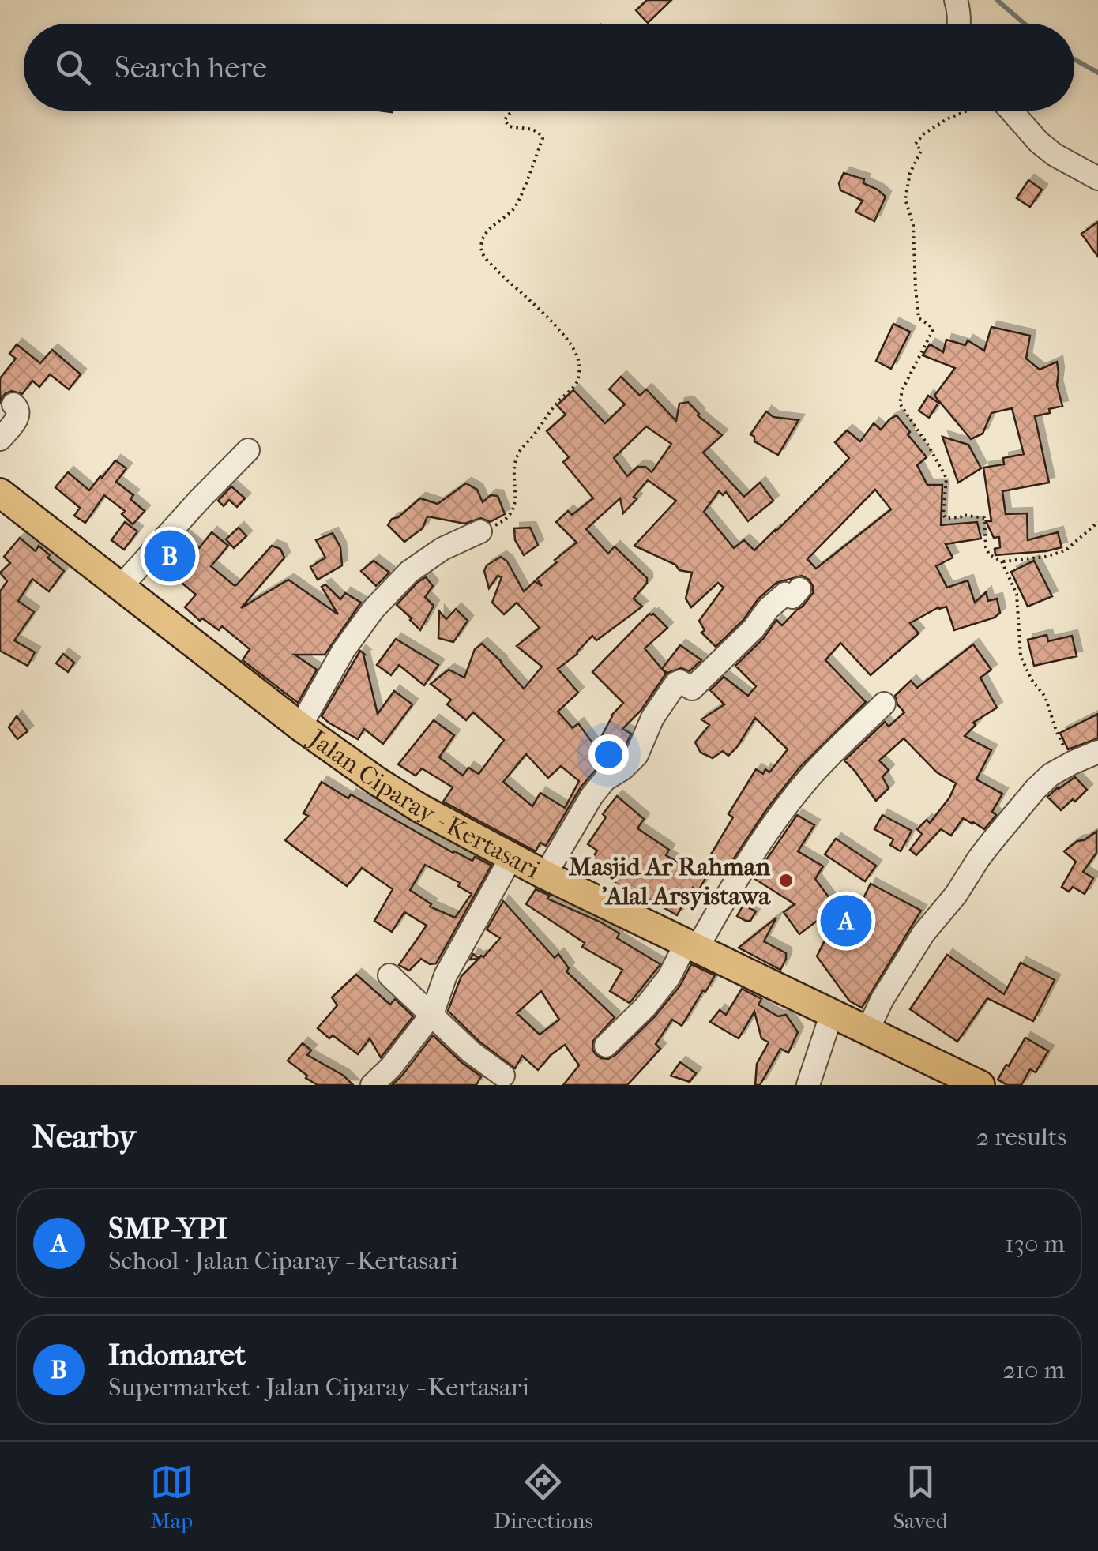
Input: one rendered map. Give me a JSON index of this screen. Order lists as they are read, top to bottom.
{
  "streets": {
    "main road": ["Jalan Ciparay - Kertasari"]
  },
  "places": ["Masjid Ar Rahman 'Alal Arsyistawa"],
  "page": {
    "search": "Search here",
    "pins": ["B", "A"],
    "heading": ["Nearby", "2 results"],
    "list": [
      {
        "mark": "A",
        "name": "SMP-YPI",
        "note": "School · Jalan Ciparay - Kertasari",
        "value": "130 m"
      },
      {
        "mark": "B",
        "name": "Indomaret",
        "note": "Supermarket · Jalan Ciparay - Kertasari",
        "value": "210 m"
      }
    ],
    "nav": ["Map", "Directions", "Saved"]
  }
}
